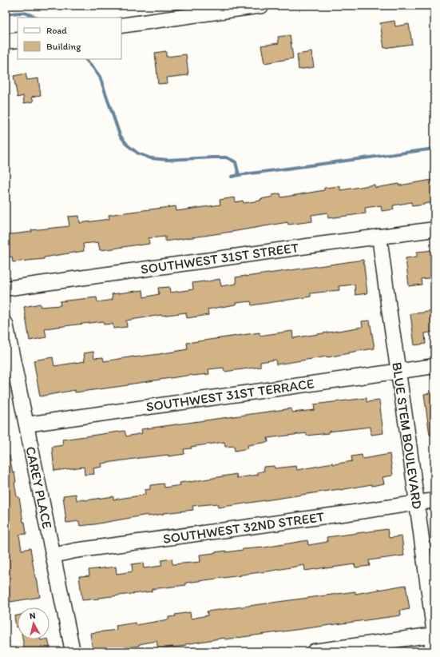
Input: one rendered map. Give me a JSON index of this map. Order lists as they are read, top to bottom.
{
  "streets": {
    "street": [
      "SOUTHWEST 31ST STREET",
      "SOUTHWEST 31ST TERRACE",
      "BLUE STEM BOULEVARD",
      "CAREY PLACE",
      "SOUTHWEST 32ND STREET"
    ]
  },
  "crossings": [
    ["SOUTHWEST 31ST STREET", "BLUE STEM BOULEVARD"],
    ["SOUTHWEST 31ST TERRACE", "BLUE STEM BOULEVARD"],
    ["SOUTHWEST 31ST TERRACE", "CAREY PLACE"],
    ["BLUE STEM BOULEVARD", "SOUTHWEST 32ND STREET"],
    ["CAREY PLACE", "SOUTHWEST 32ND STREET"]
  ],
  "legend": ["Road", "Building"],
  "north": "top"
}
